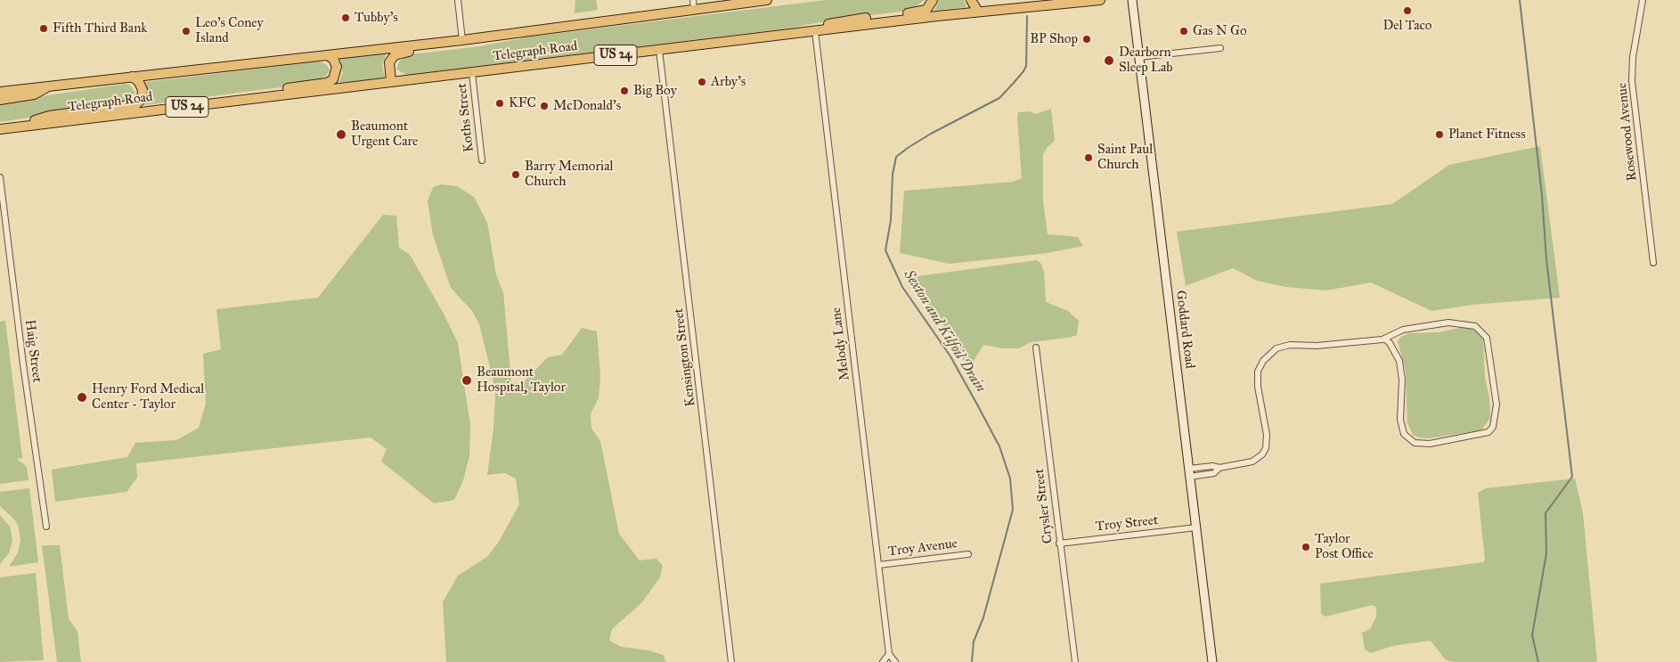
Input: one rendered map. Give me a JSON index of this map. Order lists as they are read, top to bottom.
{
  "streets": {
    "main road": ["Telegraph Road", "US 24", "Goddard Road"],
    "street": [
      "Koths Street",
      "Rosewood Avenue",
      "Melody Lane",
      "Haig Street",
      "Kensington Street",
      "Crysler Street",
      "Troy Street",
      "Troy Avenue"
    ]
  },
  "crossings": [
    ["Telegraph Road", "Koths Street"],
    ["Telegraph Road", "Melody Lane"],
    ["Telegraph Road", "Kensington Street"],
    ["Goddard Road", "Troy Street"],
    ["Melody Lane", "Troy Avenue"],
    ["Crysler Street", "Troy Street"]
  ],
  "water": ["Sexton and Kilfoil Drain"],
  "places": [
    "Del Taco",
    "Tubby's",
    "Fifth Third Bank",
    "Leo's Coney Island",
    "Gas N Go",
    "BP Shop",
    "Dearborn Sleep Lab",
    "Arby's",
    "Big Boy",
    "KFC",
    "McDonald's",
    "Beaumont Urgent Care",
    "Planet Fitness",
    "Saint Paul Church",
    "Barry Memorial Church",
    "Beaumont Hospital, Taylor",
    "Henry Ford Medical Center - Taylor",
    "Taylor Post Office"
  ]
}
